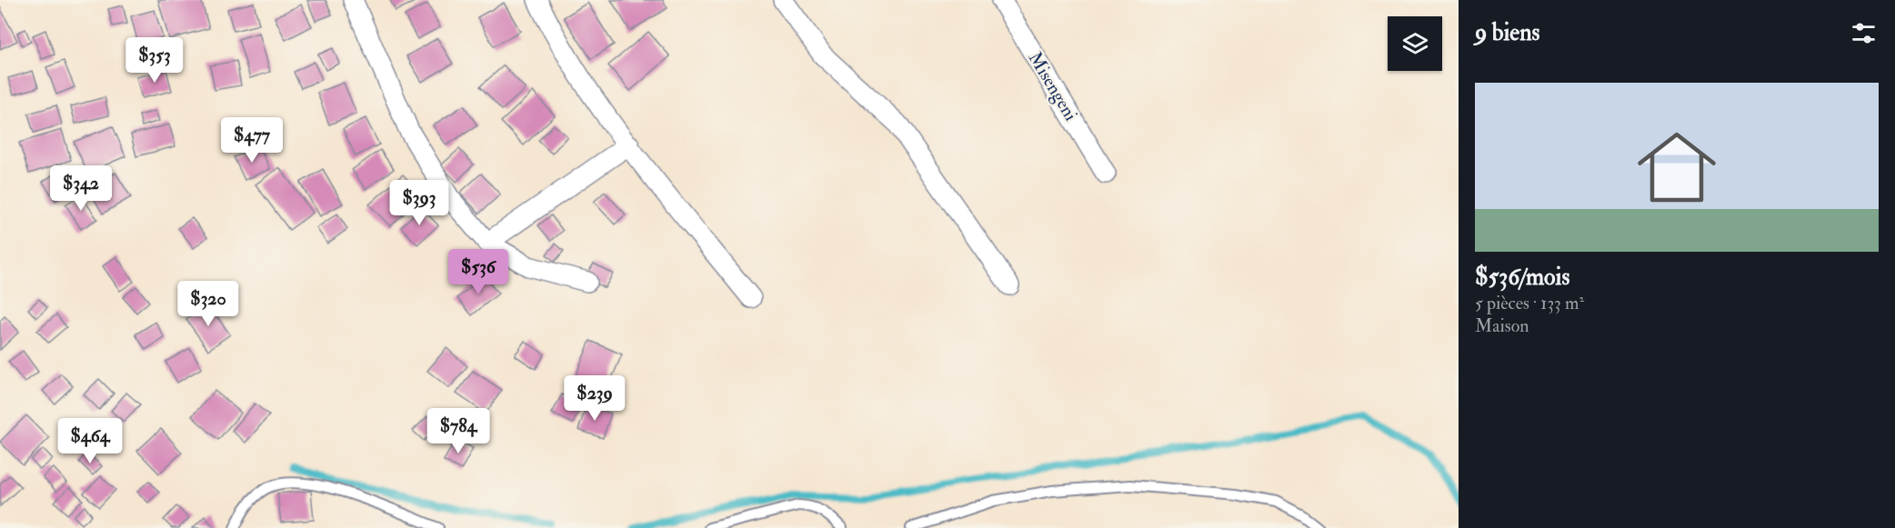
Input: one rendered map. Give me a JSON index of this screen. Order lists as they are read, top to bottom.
{
  "streets": {
    "street": ["Misengeni"]
  },
  "page": {
    "heading": "9 biens",
    "price": [
      "$353",
      "$477",
      "$342",
      "$393",
      "$536",
      "$320",
      "$239",
      "$784",
      "$464"
    ],
    "list": [
      {
        "name": "$536/mois",
        "note": "5 pièces · 133 m² · Maison"
      }
    ]
  }
}
